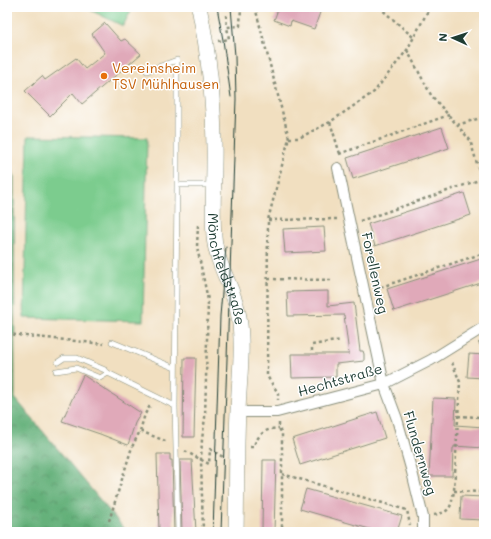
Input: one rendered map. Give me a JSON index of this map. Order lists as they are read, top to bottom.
{
  "streets": {
    "main road": ["Mönchfeldstraße"],
    "street": ["Forellenweg", "Hechtstraße", "Flundernweg"]
  },
  "crossings": [
    ["Mönchfeldstraße", "Hechtstraße"],
    ["Forellenweg", "Hechtstraße"],
    ["Forellenweg", "Flundernweg"],
    ["Hechtstraße", "Flundernweg"]
  ],
  "places": ["Vereinsheim TSV Mühlhausen"],
  "north": "left"
}
